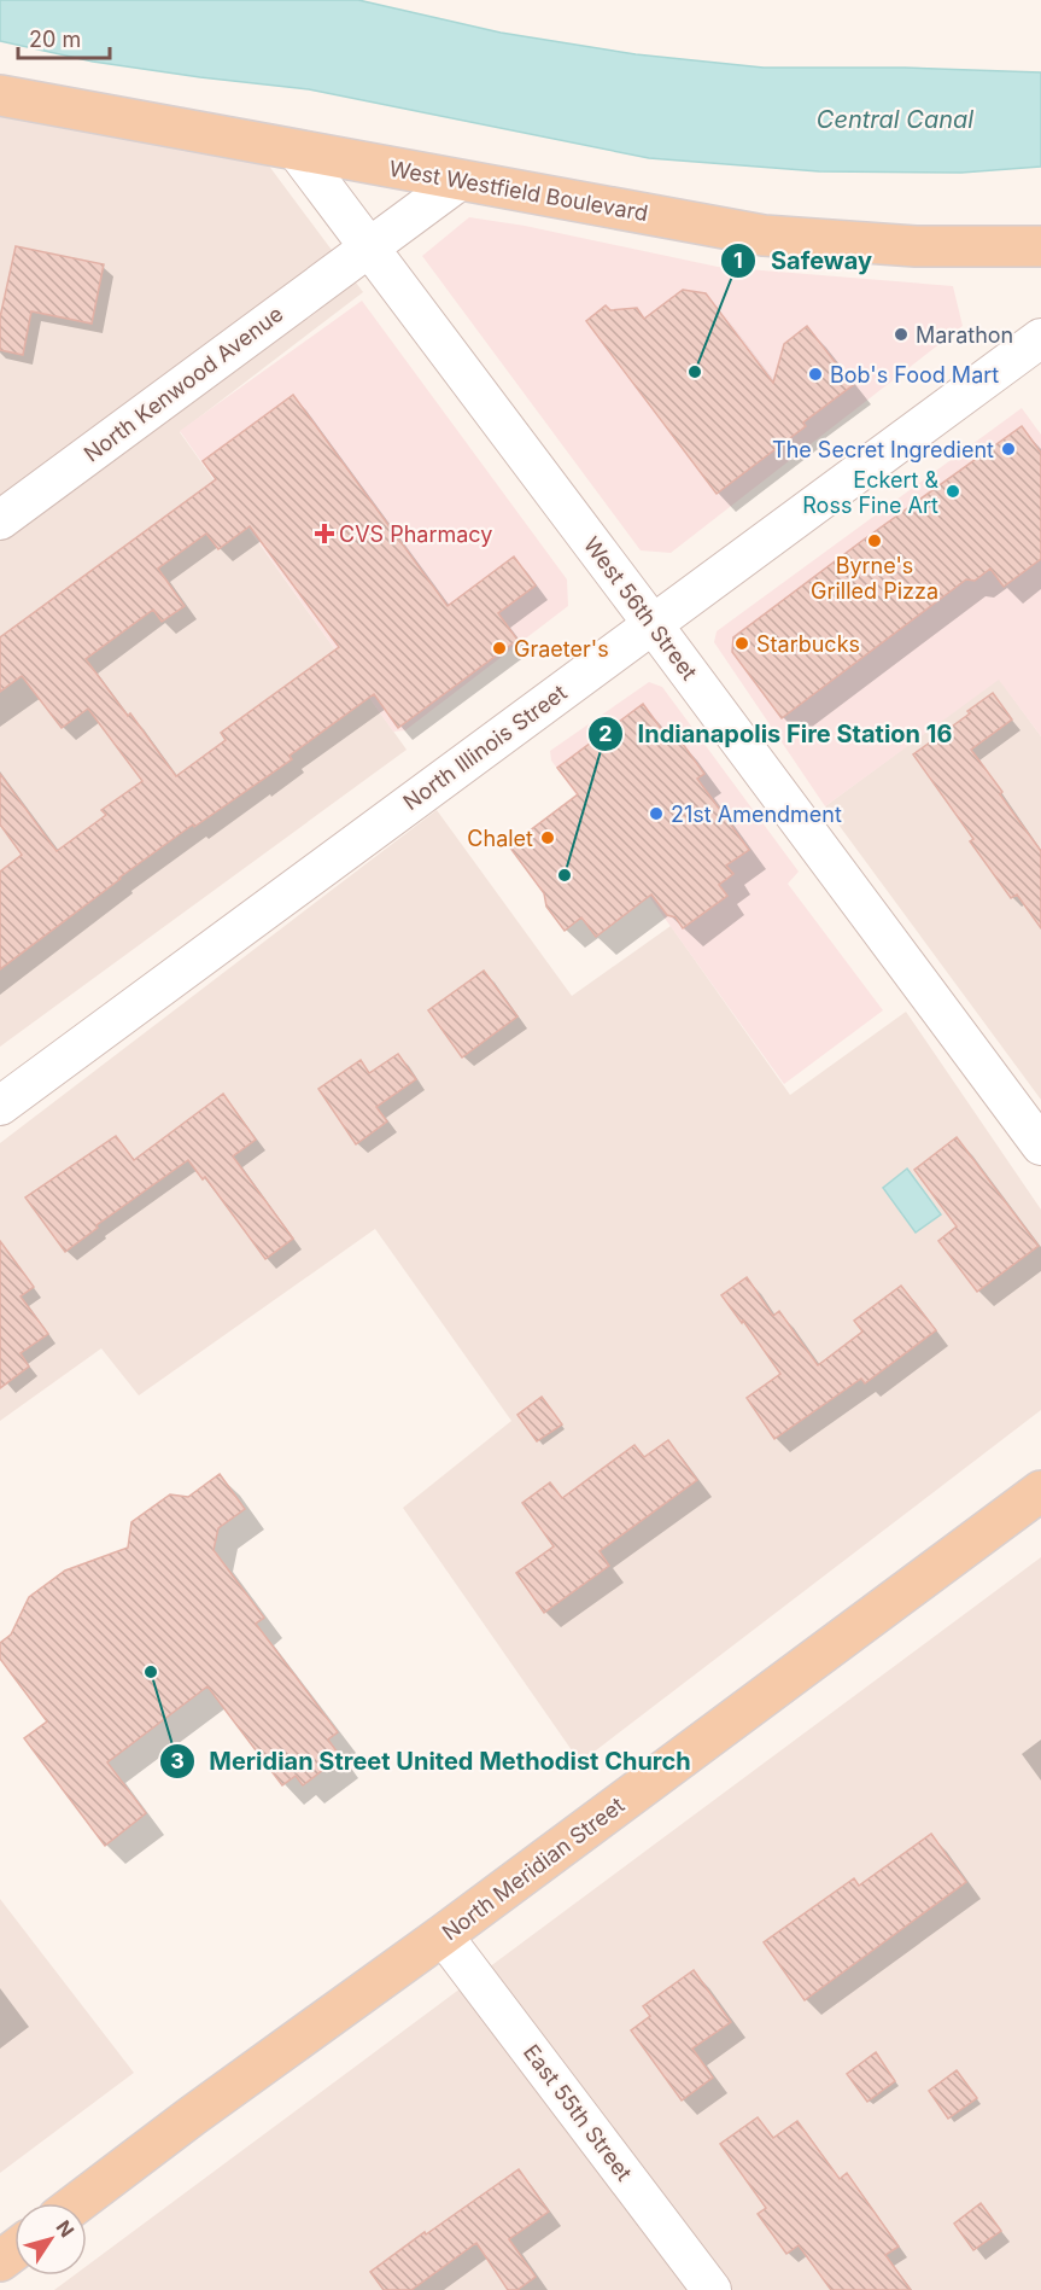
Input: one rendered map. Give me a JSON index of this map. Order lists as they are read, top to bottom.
{
  "streets": {
    "main road": ["West Westfield Boulevard", "North Meridian Street"],
    "street": [
      "North Kenwood Avenue",
      "West 56th Street",
      "North Illinois Street",
      "East 55th Street"
    ]
  },
  "crossings": [
    ["West Westfield Boulevard", "North Kenwood Avenue"],
    ["North Kenwood Avenue", "West 56th Street"],
    ["West 56th Street", "North Illinois Street"],
    ["North Meridian Street", "East 55th Street"]
  ],
  "water": ["Central Canal"],
  "places": {
    "other": [
      "Marathon",
      "Safeway",
      "Bob's Food Mart",
      "The Secret Ingredient",
      "Eckert & Ross Fine Art",
      "Byrne's Grilled Pizza",
      "Starbucks",
      "Graeter's",
      "21st Amendment",
      "Chalet",
      "Indianapolis Fire Station 16",
      "Meridian Street United Methodist Church"
    ],
    "health": ["CVS Pharmacy"]
  },
  "scale_bar": "20 m",
  "north": "top right"
}
